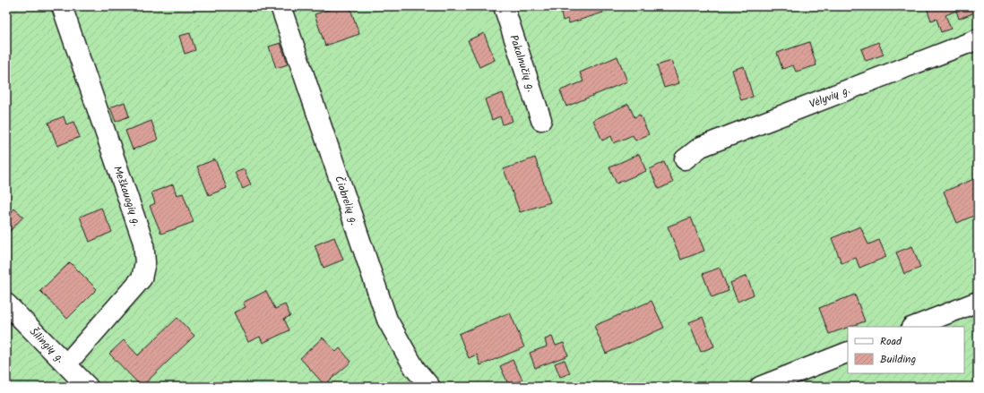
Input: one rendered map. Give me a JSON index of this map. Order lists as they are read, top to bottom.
{
  "streets": {
    "street": [
      "Pakalnučių g.",
      "Vėlyvių g.",
      "Meškauogių g.",
      "Čiobrelių g.",
      "Šilingių g."
    ]
  },
  "crossings": [
    ["Meškauogių g.", "Šilingių g."]
  ],
  "legend": ["Road", "Building"]
}
